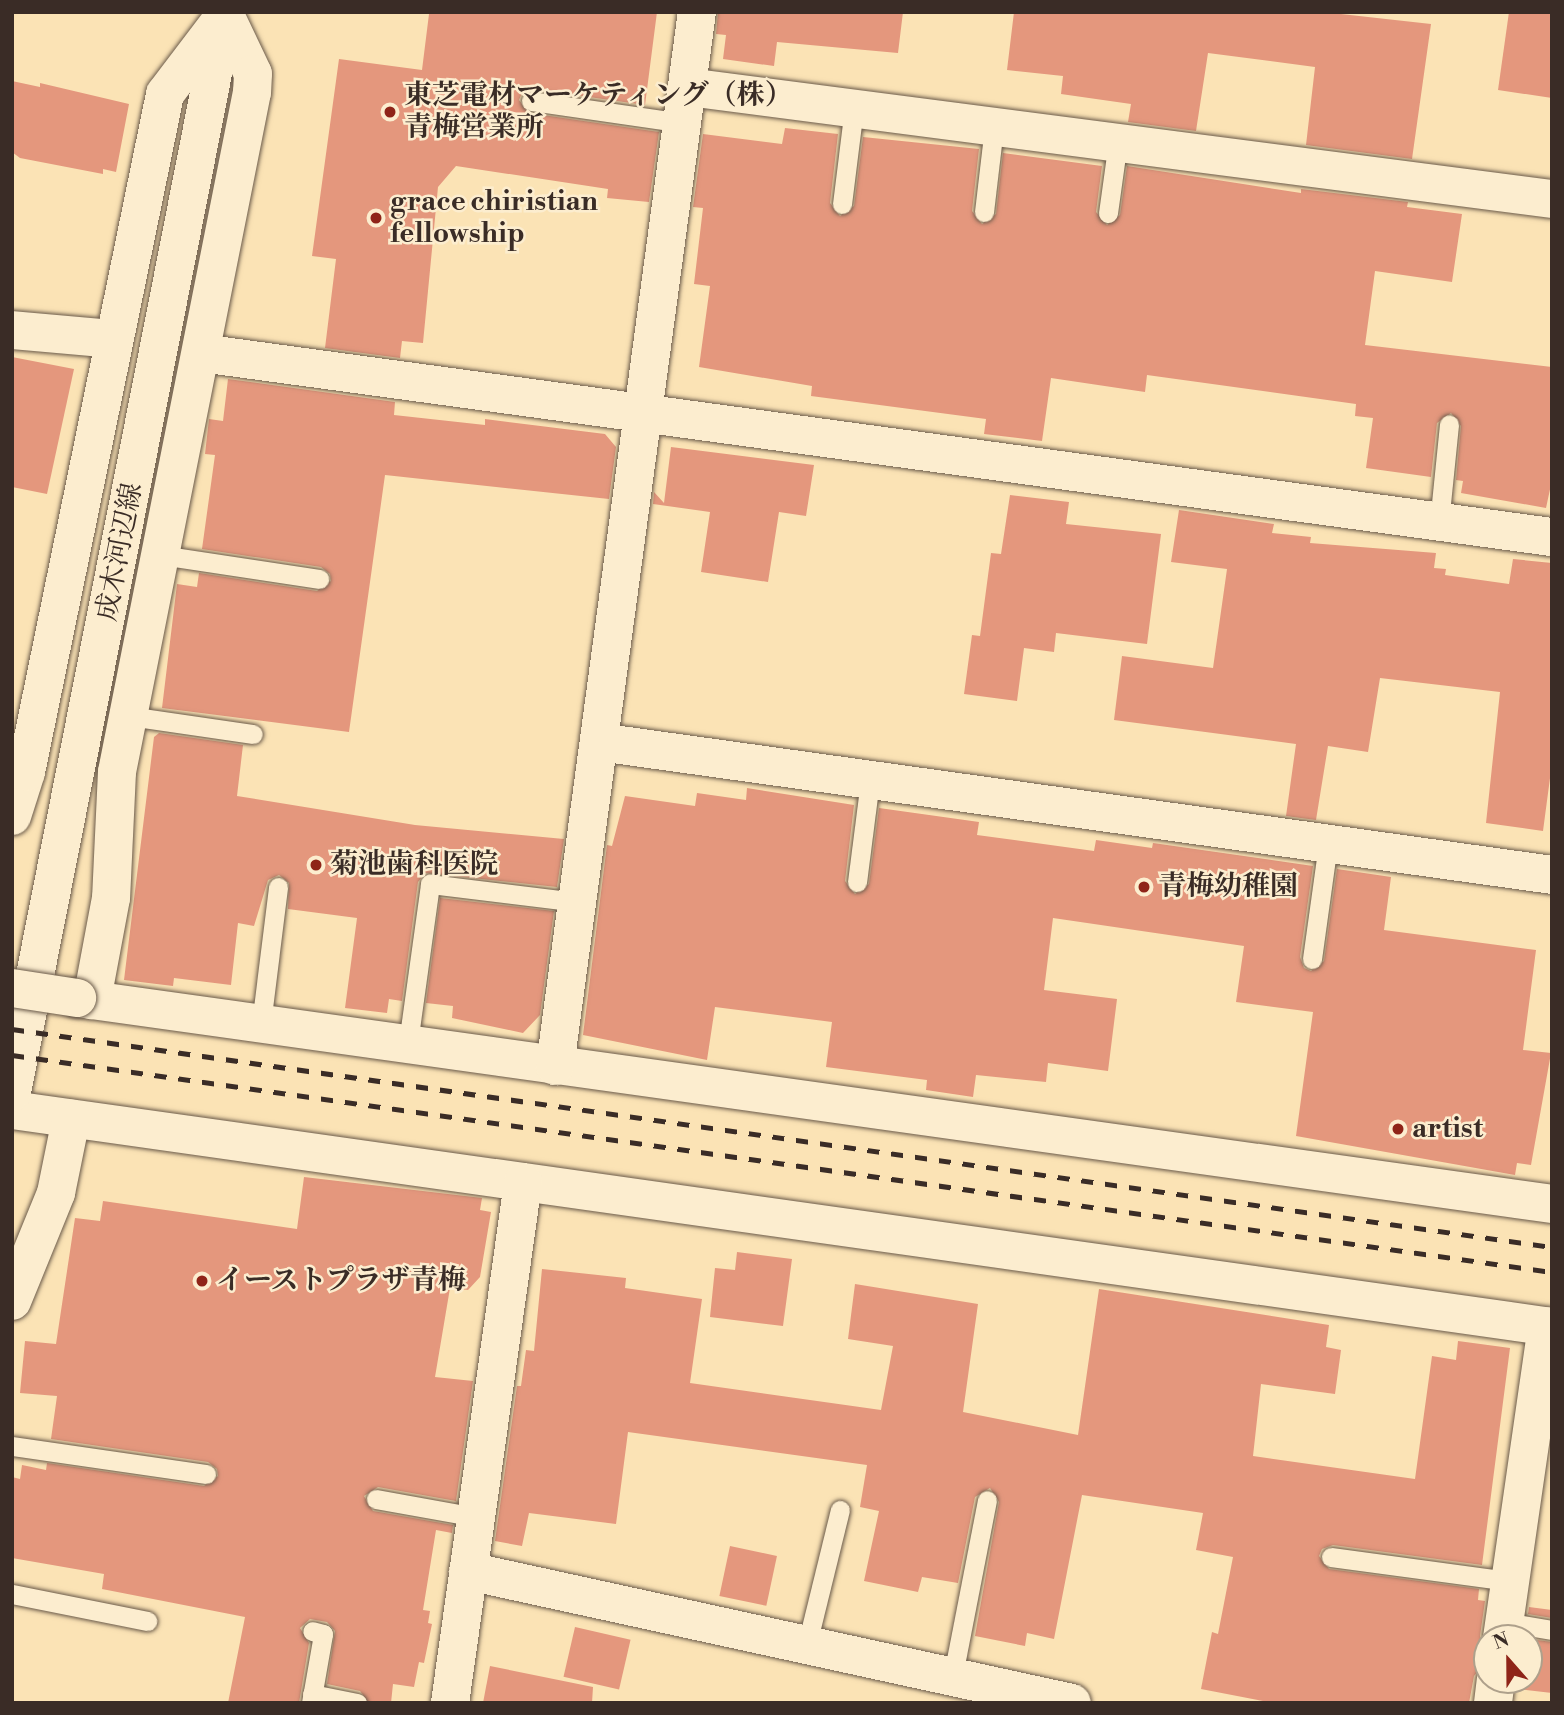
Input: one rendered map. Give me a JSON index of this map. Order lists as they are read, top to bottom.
{
  "streets": {
    "street": ["成木河辺線"]
  },
  "places": [
    "東芝電材マーケティング（株） 青梅営業所",
    "grace chiristian fellowship",
    "菊池歯科医院",
    "青梅幼稚園",
    "artist",
    "イーストプラザ青梅"
  ],
  "north": "top"
}
